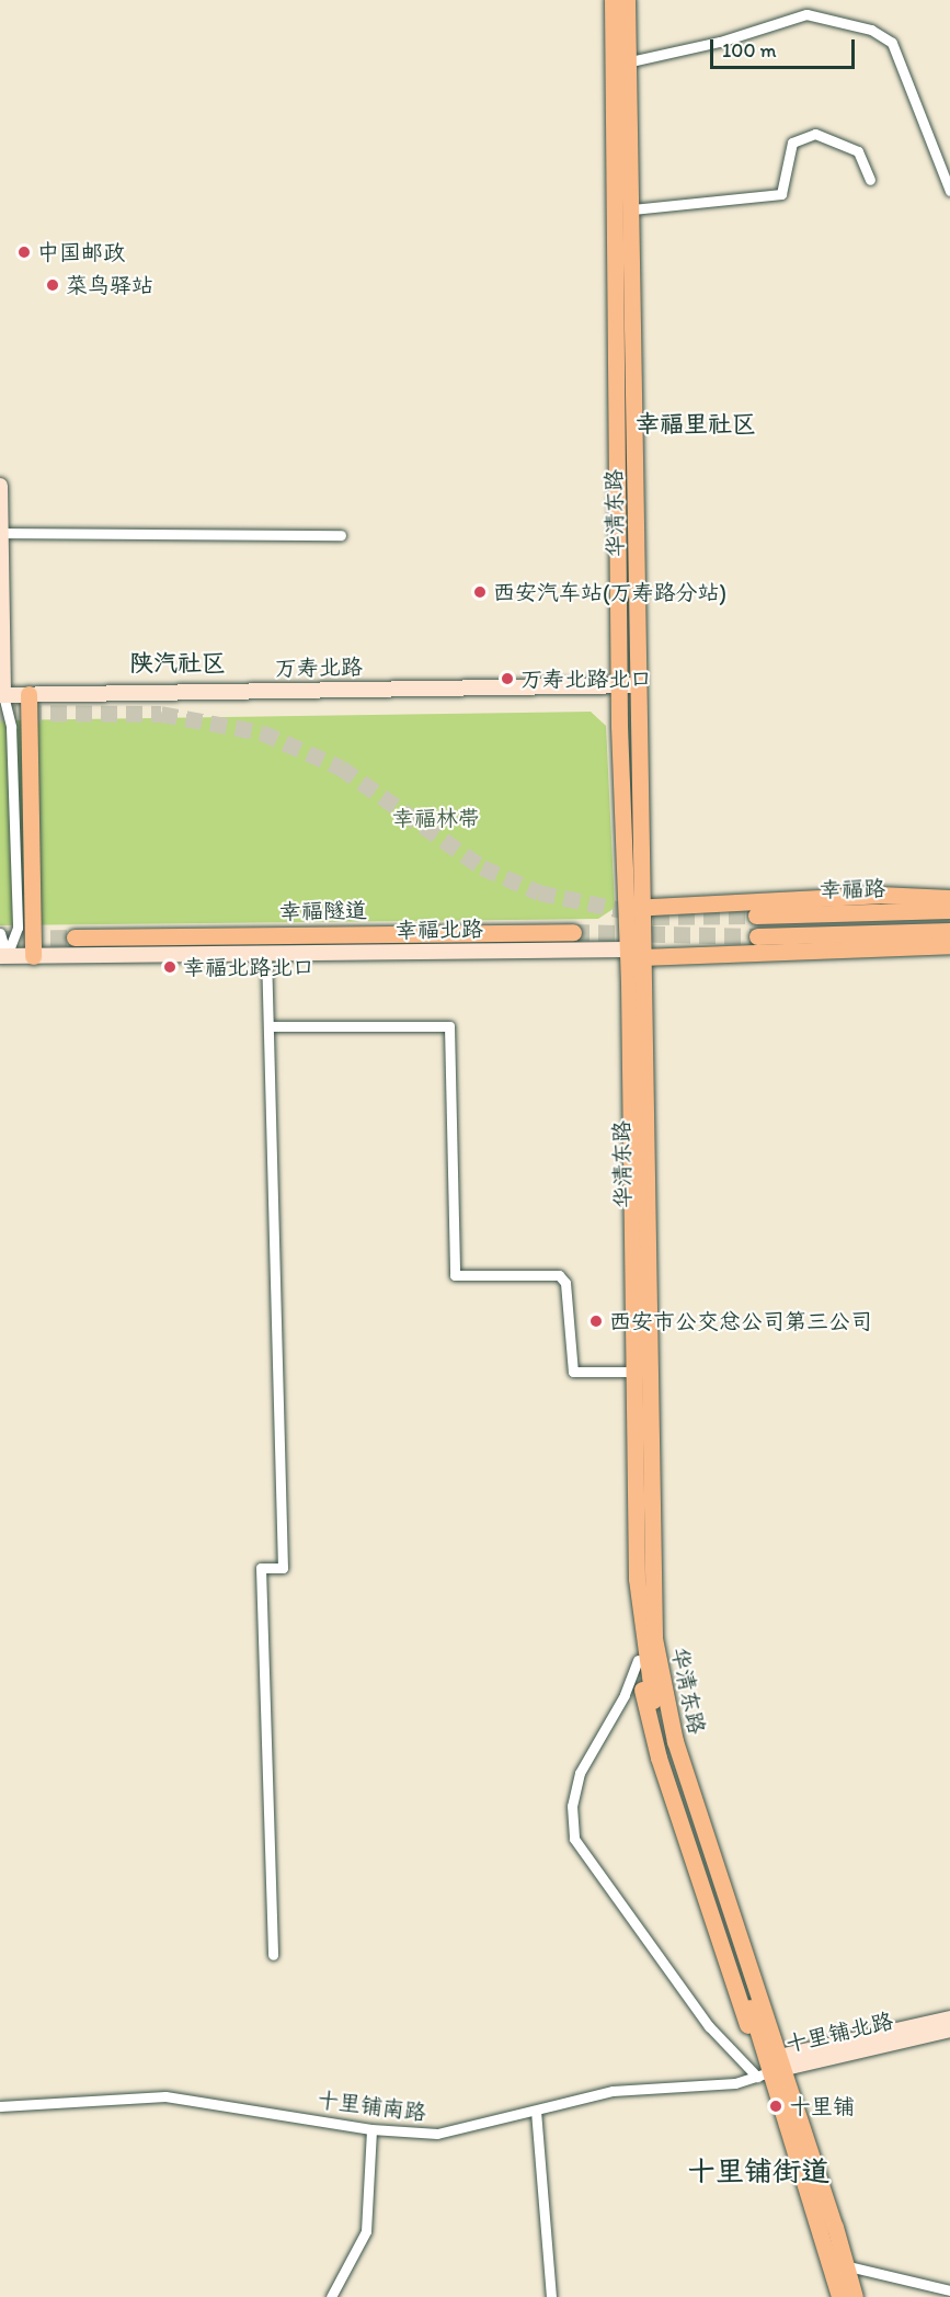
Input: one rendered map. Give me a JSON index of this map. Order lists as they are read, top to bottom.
{
  "streets": {
    "main road": [
      "华清东路",
      "万寿北路",
      "幸福路",
      "幸福隧道",
      "幸福北路",
      "十里铺北路"
    ],
    "street": ["十里铺南路"]
  },
  "crossings": [
    ["华清东路", "万寿北路"],
    ["华清东路", "幸福北路"],
    ["华清东路", "十里铺北路"],
    ["华清东路", "十里铺南路"],
    ["十里铺北路", "十里铺南路"]
  ],
  "districts": ["幸福里社区", "陕汽社区", "十里铺街道"],
  "parks": ["幸福林带"],
  "places": [
    "中国邮政",
    "菜鸟驿站",
    "西安汽车站(万寿路分站)",
    "万寿北路北口",
    "幸福北路北口",
    "西安市公交总公司第三公司",
    "十里铺"
  ],
  "scale_bar": "100 m"
}
